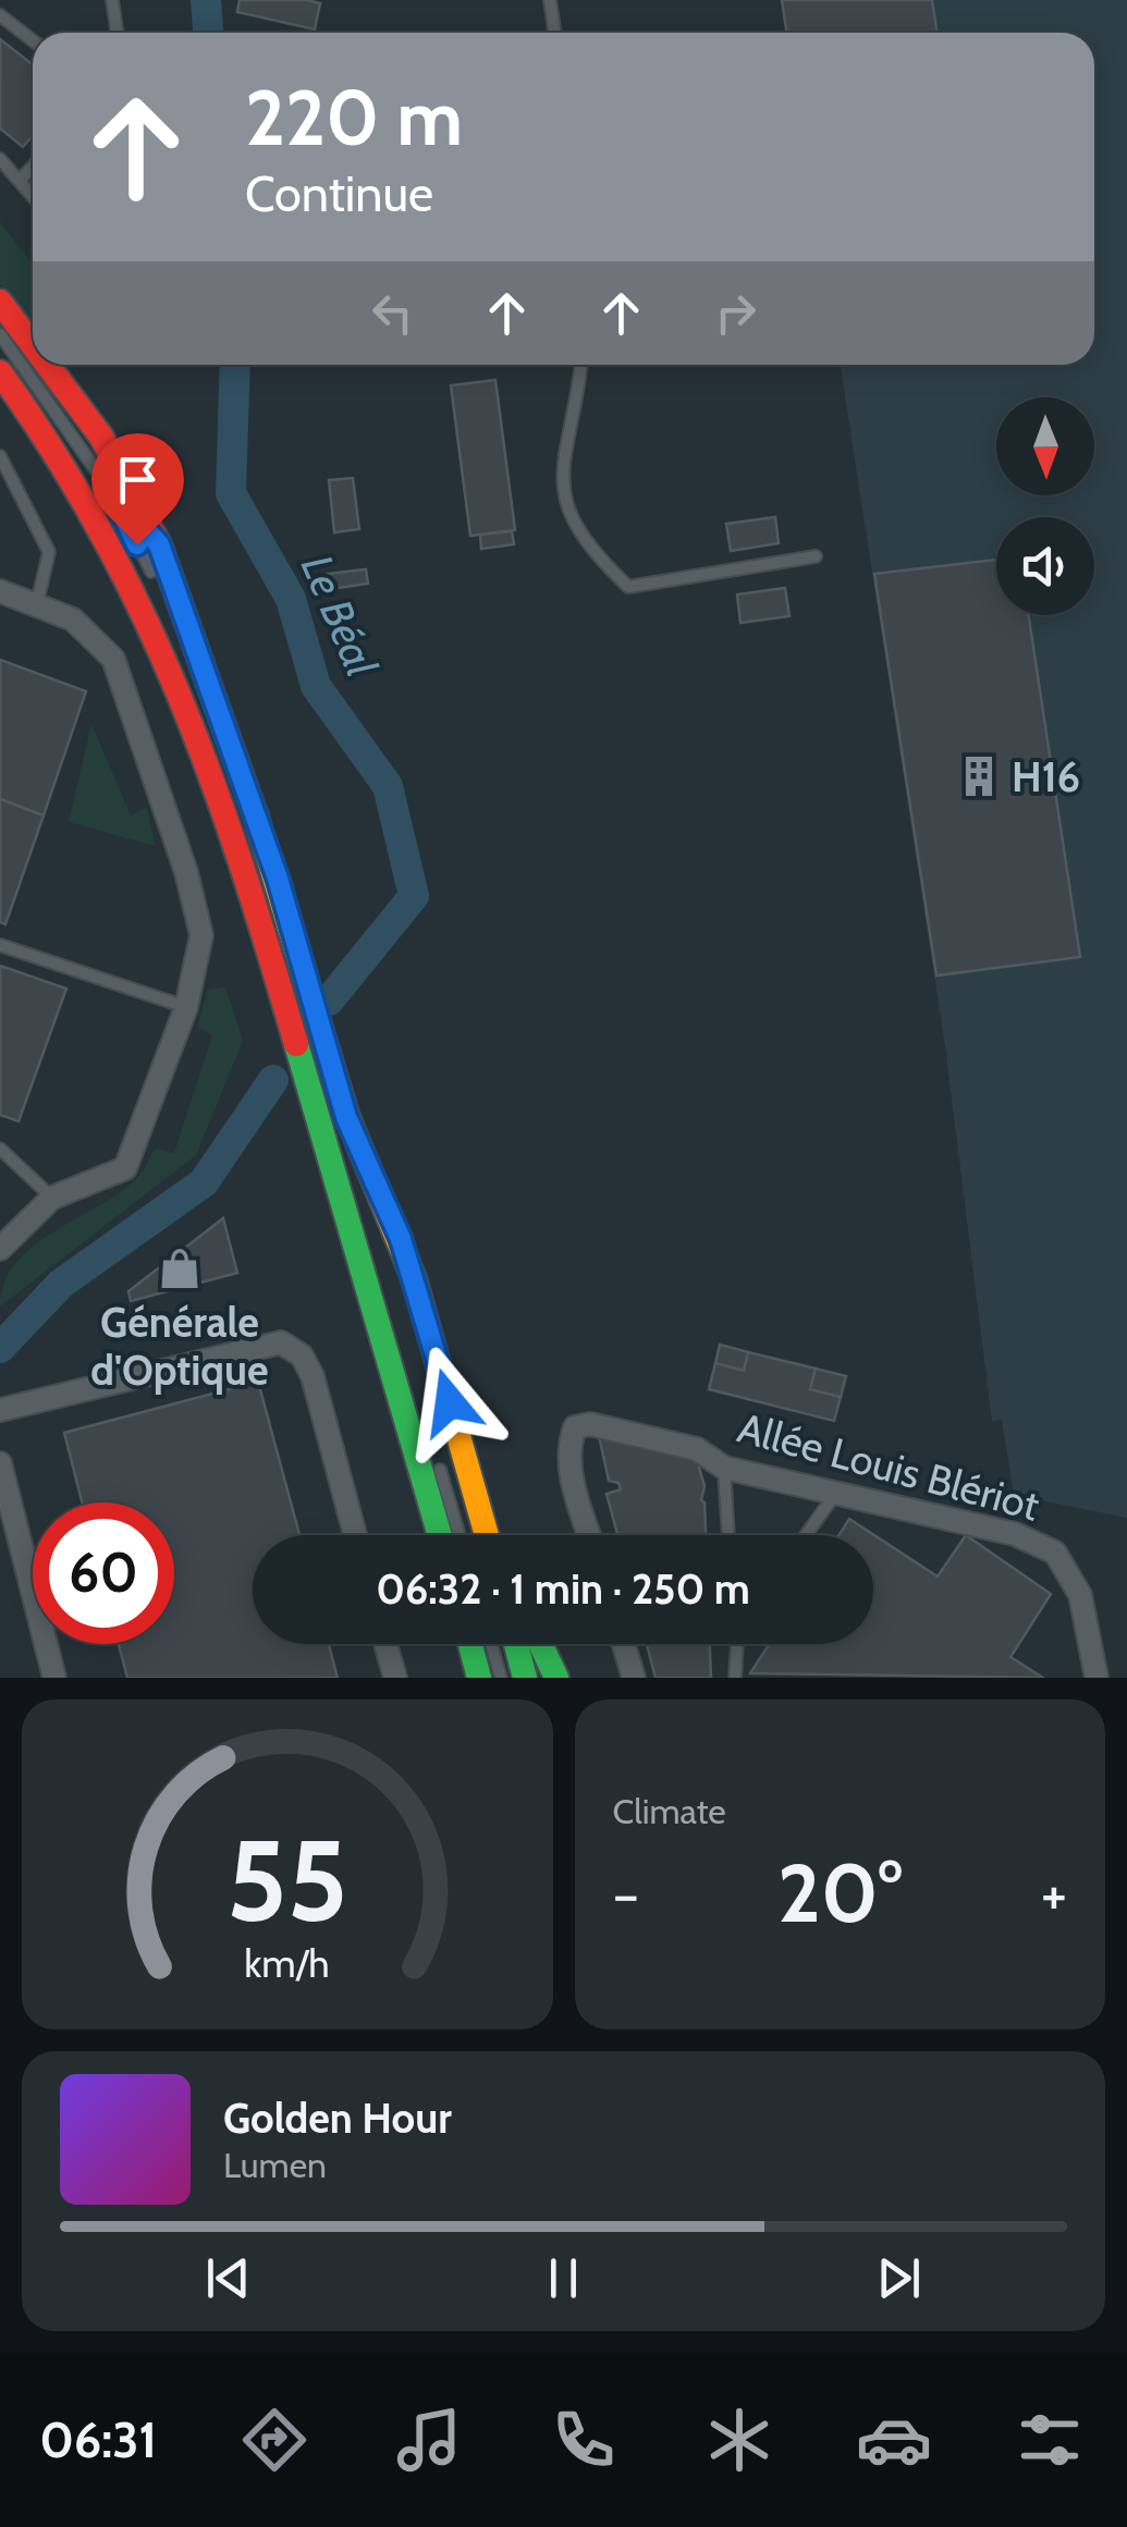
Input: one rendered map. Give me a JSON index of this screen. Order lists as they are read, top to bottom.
{
  "streets": {
    "street": ["Allée Louis Blériot"]
  },
  "water": ["Le Béal"],
  "places": {
    "building": ["H16"],
    "shop": ["Générale d'Optique"]
  },
  "north": "bottom",
  "page": {
    "turn": ["220 m", "Continue"],
    "limit": "60",
    "trip": "06:32 · 1 min · 250 m",
    "tile": "Climate",
    "heat": ["−", "20°", "+"],
    "song": ["Golden Hour", "Lumen"],
    "tabs": "06:31",
    "gauge": ["55", "km/h"]
  }
}
